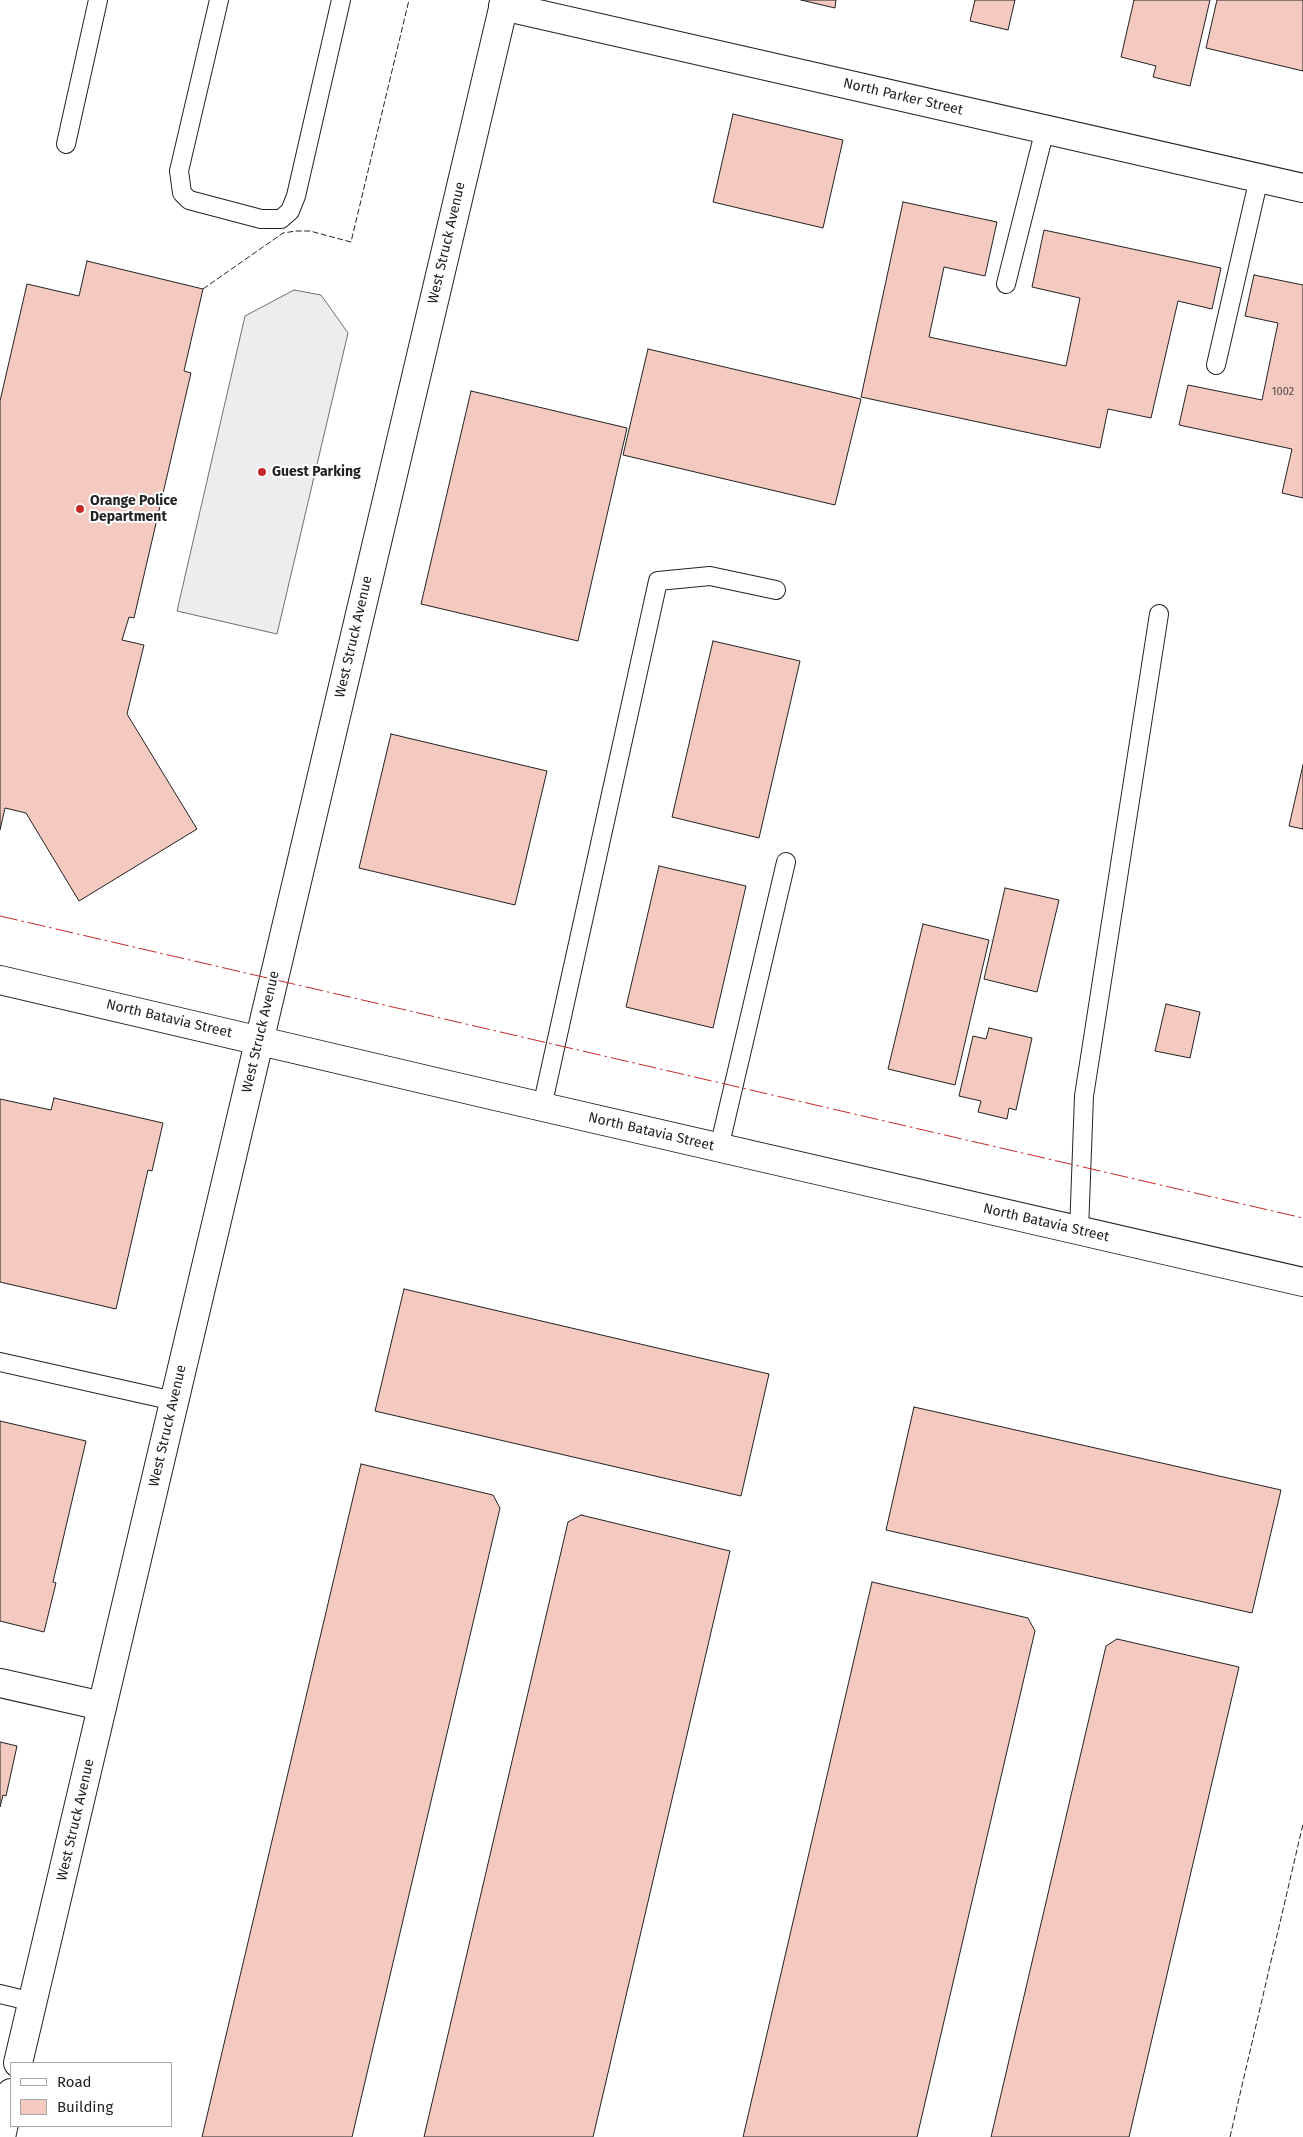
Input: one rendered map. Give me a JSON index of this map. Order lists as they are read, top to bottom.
{
  "streets": {
    "street": ["North Parker Street", "West Struck Avenue", "North Batavia Street"]
  },
  "crossings": [
    ["North Parker Street", "West Struck Avenue"],
    ["West Struck Avenue", "North Batavia Street"]
  ],
  "places": ["Guest Parking", "Orange Police Department"],
  "house_numbers": ["1002"],
  "legend": ["Road", "Building"]
}
